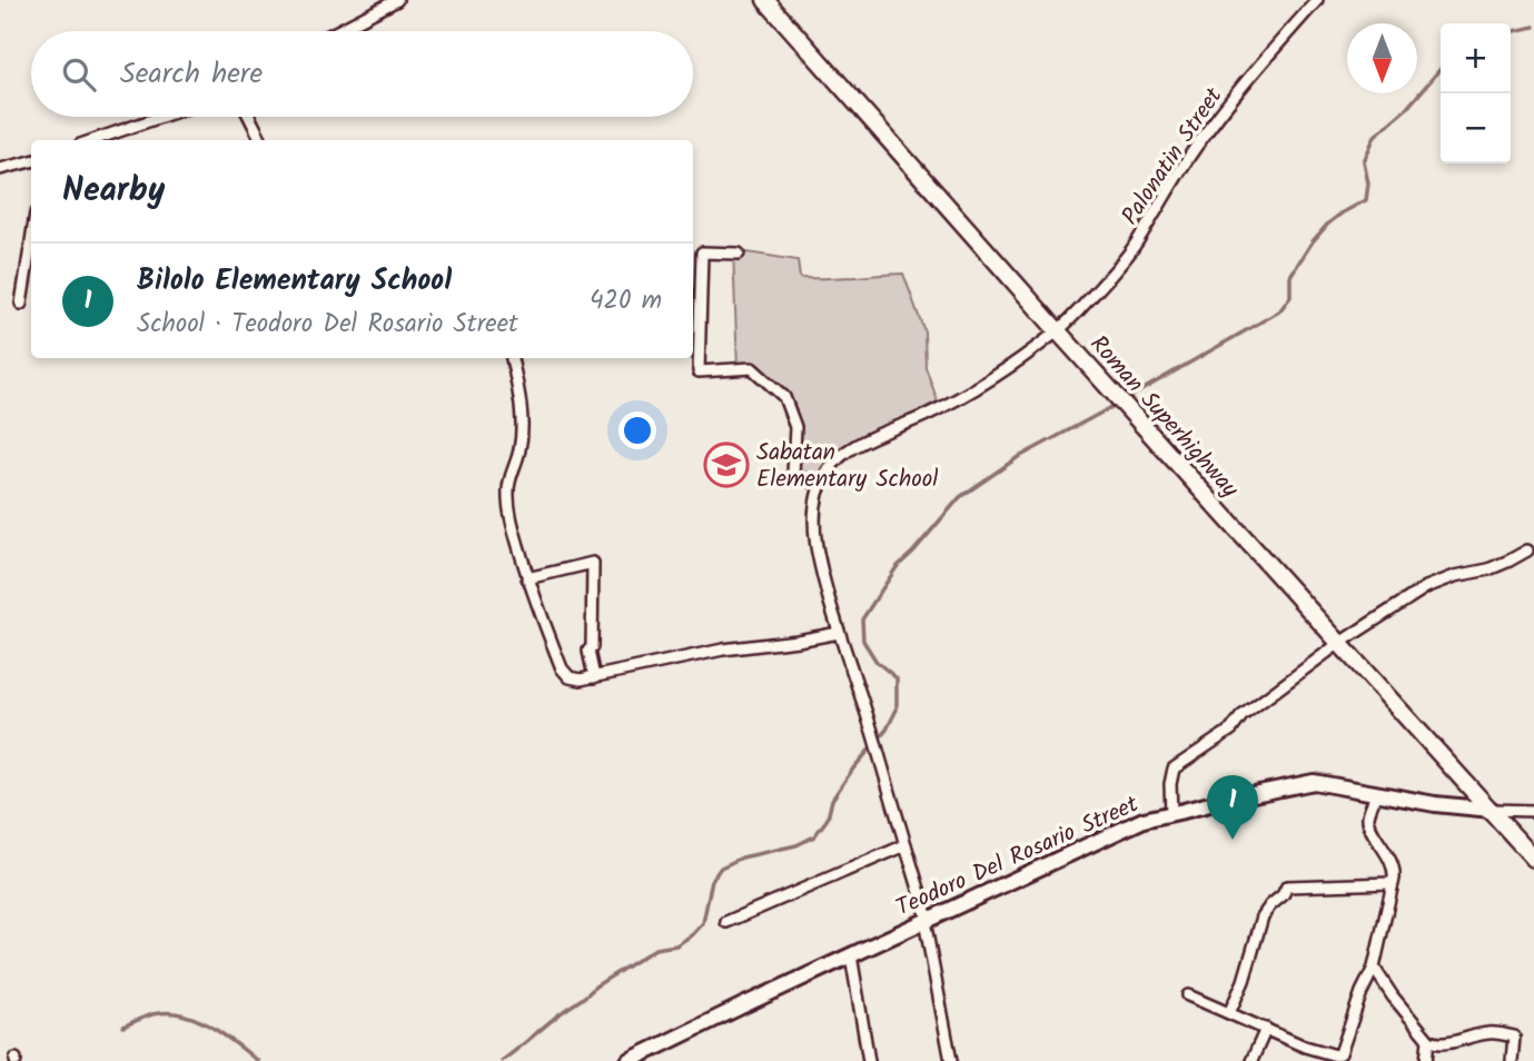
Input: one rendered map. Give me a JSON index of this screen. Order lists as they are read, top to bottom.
{
  "streets": {
    "main road": ["Roman Superhighway", "Teodoro Del Rosario Street"],
    "street": ["Palonatin Street"]
  },
  "crossings": [
    ["Palonatin Street", "Roman Superhighway"],
    ["Roman Superhighway", "Teodoro Del Rosario Street"]
  ],
  "places": {
    "school or university": ["Sabatan Elementary School"]
  },
  "north": "bottom",
  "page": {
    "map_buttons": ["+", "−"],
    "search": "Search here",
    "heading": "Nearby",
    "list": [
      {
        "mark": "1",
        "name": "Bilolo Elementary School",
        "note": "School · Teodoro Del Rosario Street",
        "value": "420 m"
      }
    ],
    "pins": "1"
  }
}
